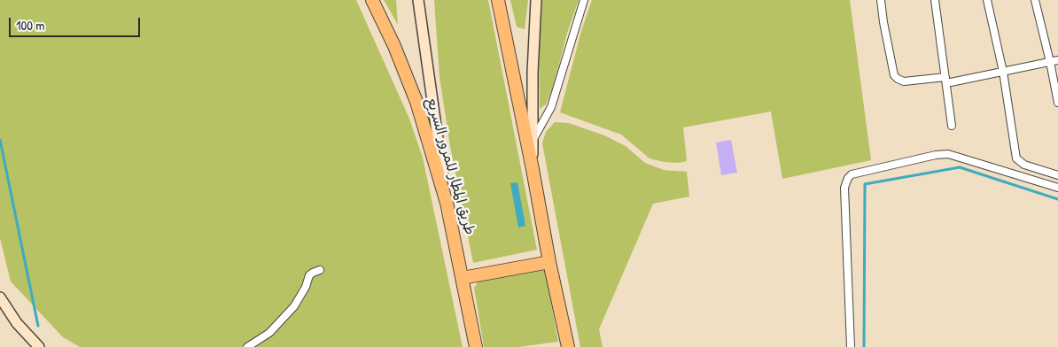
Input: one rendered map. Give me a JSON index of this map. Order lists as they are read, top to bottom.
{
  "streets": {
    "highway": ["طريق المطار للمرور السريع"]
  },
  "scale_bar": "100 m"
}
